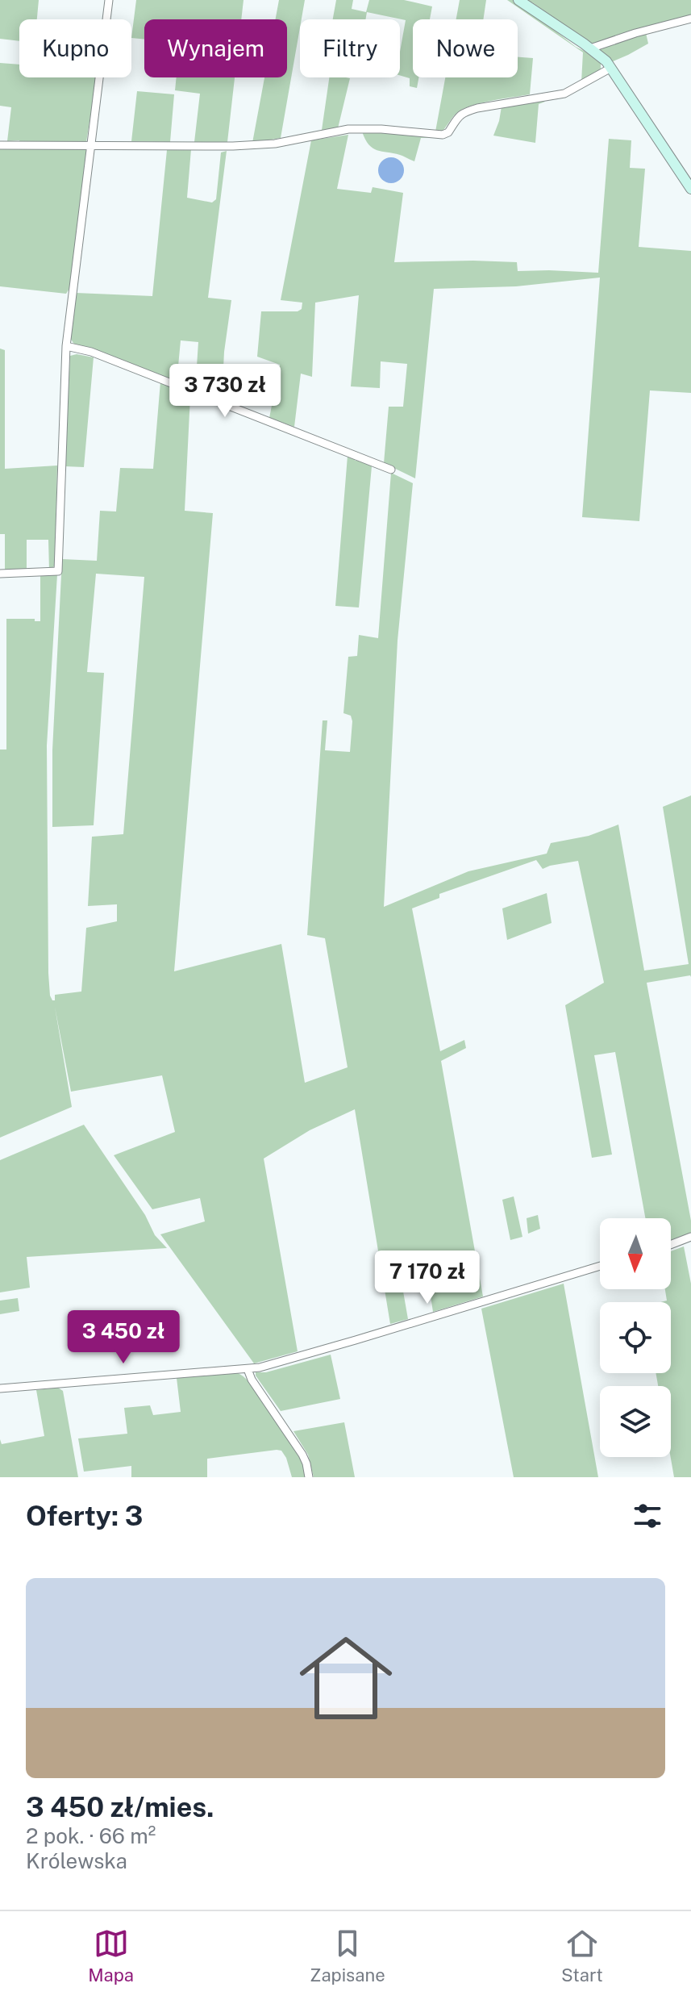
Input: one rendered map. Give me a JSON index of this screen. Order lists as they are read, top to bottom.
{
  "north": "bottom",
  "page": {
    "chip": [
      "Kupno",
      "Wynajem",
      "Filtry",
      "Nowe"
    ],
    "price": ["3 730 zł", "7 170 zł", "3 450 zł"],
    "heading": "Oferty: 3",
    "list": [
      {
        "name": "3 450 zł/mies.",
        "note": "2 pok. · 66 m² · Królewska"
      }
    ],
    "tabs": ["Mapa", "Zapisane", "Start"]
  }
}
